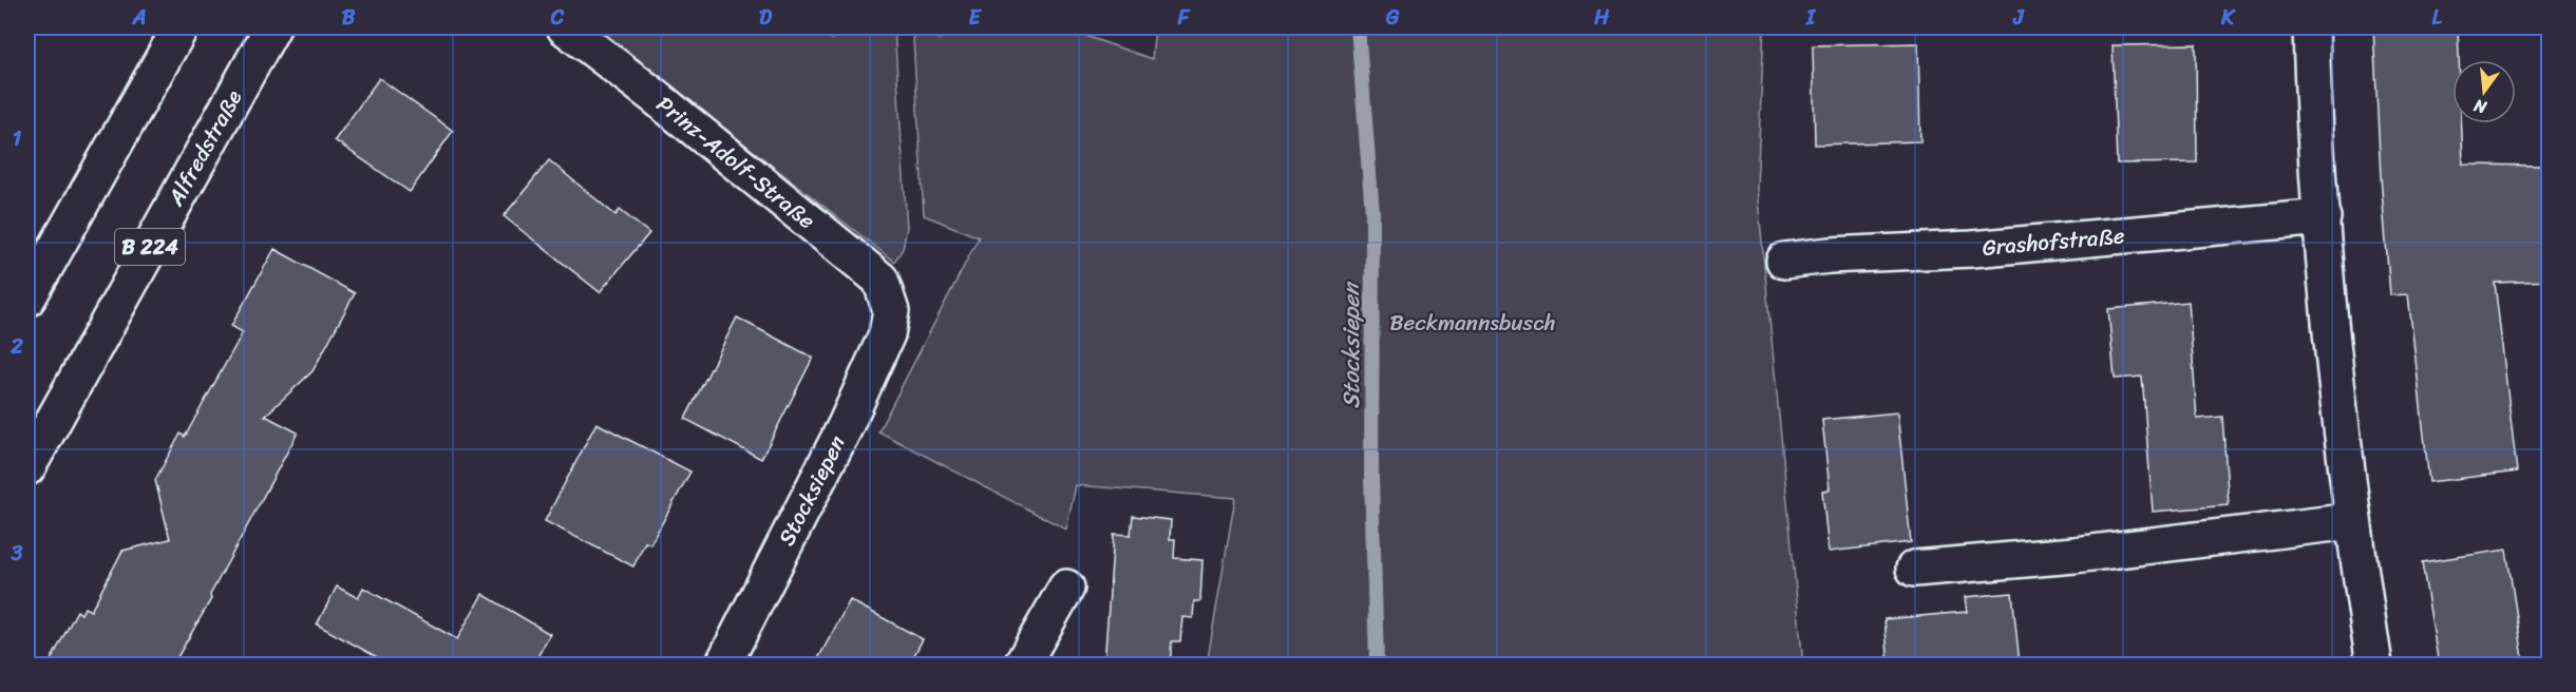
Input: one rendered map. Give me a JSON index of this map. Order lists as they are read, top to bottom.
{
  "streets": {
    "street": [
      "Alfredstraße",
      "Prinz-Adolf-Straße",
      "Grashofstraße",
      "B 224",
      "Stocksiepen"
    ]
  },
  "crossings": [
    ["Prinz-Adolf-Straße", "Stocksiepen"]
  ],
  "water": ["Stocksiepen"],
  "parks": ["Beckmannsbusch"],
  "north": "bottom",
  "grid": {
    "columns": [
      "A",
      "B",
      "C",
      "D",
      "E",
      "F",
      "G",
      "H",
      "I",
      "J",
      "K",
      "L"
    ],
    "rows": ["1", "2", "3"]
  }
}
